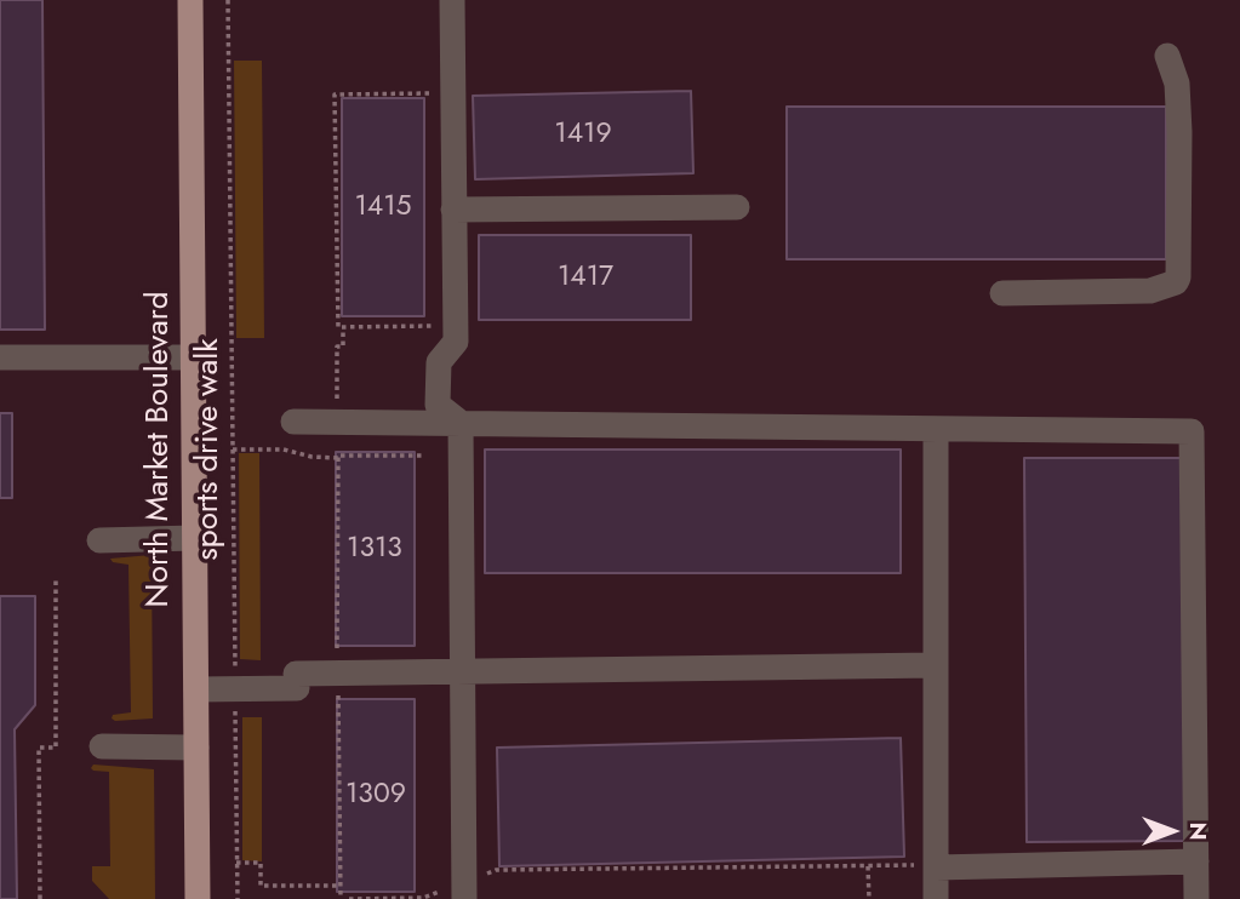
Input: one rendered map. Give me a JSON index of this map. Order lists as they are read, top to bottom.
{
  "streets": {
    "main road": ["North Market Boulevard"],
    "path": ["sports drive walk"]
  },
  "house_numbers": [
    "1419",
    "1415",
    "1417",
    "1313",
    "1309"
  ],
  "north": "right"
}
